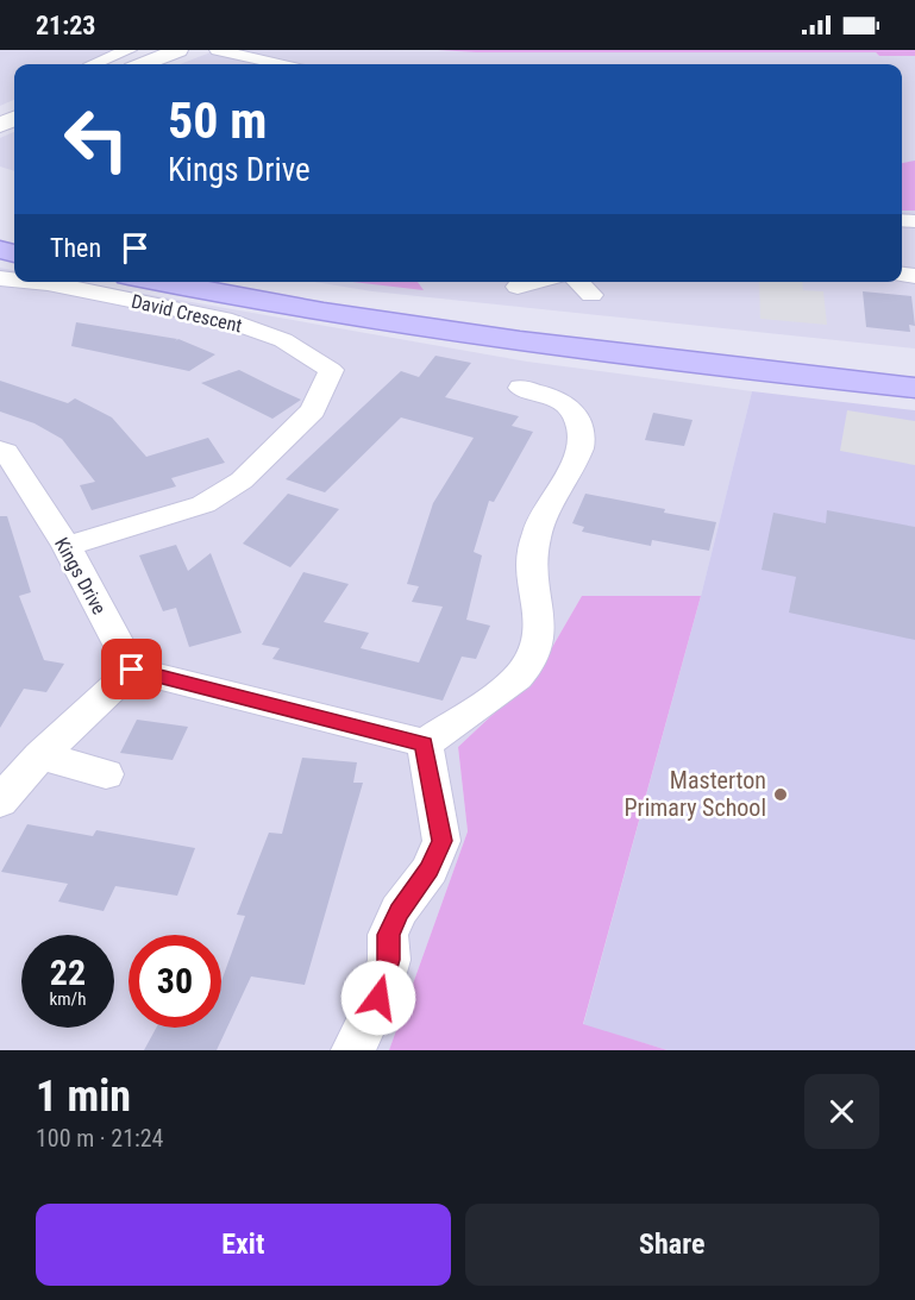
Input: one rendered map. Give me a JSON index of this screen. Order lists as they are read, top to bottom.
{
  "streets": {
    "street": ["David Crescent", "Kings Drive"]
  },
  "crossings": [
    ["David Crescent", "Kings Drive"]
  ],
  "places": ["Masterton Primary School"],
  "page": {
    "status": "21:23",
    "turn": ["50 m", "Kings Drive"],
    "then": "Then",
    "speed": "22 km/h",
    "limit": "30",
    "heading": ["1 min", "100 m · 21:24"],
    "buttons": ["Exit", "Share"]
  }
}
